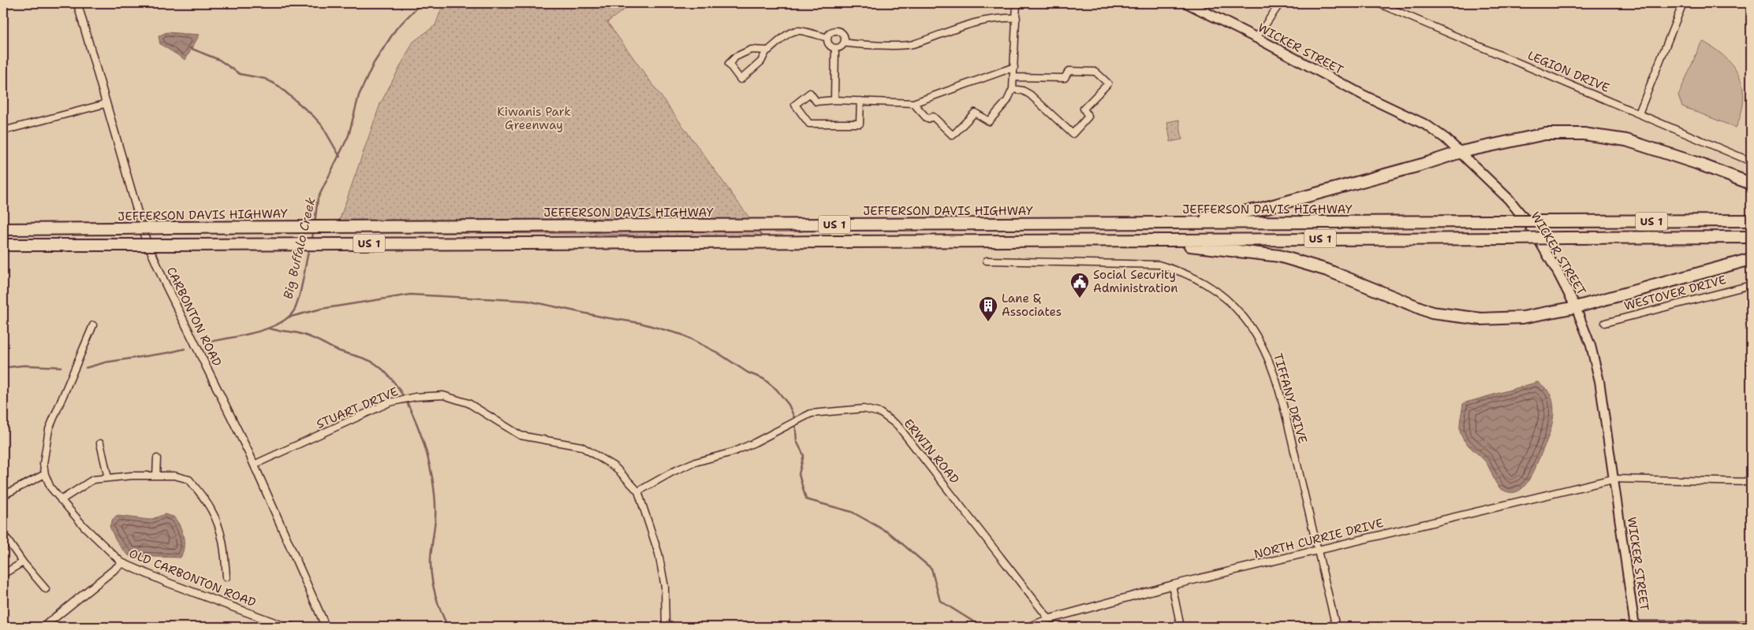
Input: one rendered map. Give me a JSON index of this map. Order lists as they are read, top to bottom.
{
  "streets": {
    "highway": ["JEFFERSON DAVIS HIGHWAY", "US 1"],
    "main road": ["WICKER STREET"],
    "street": [
      "LEGION DRIVE",
      "WESTOVER DRIVE",
      "CARBONTON ROAD",
      "TIFFANY DRIVE",
      "STUART DRIVE",
      "ERWIN ROAD",
      "NORTH CURRIE DRIVE",
      "OLD CARBONTON ROAD"
    ]
  },
  "crossings": [
    ["WICKER STREET", "NORTH CURRIE DRIVE"],
    ["CARBONTON ROAD", "STUART DRIVE"],
    ["TIFFANY DRIVE", "NORTH CURRIE DRIVE"],
    ["STUART DRIVE", "ERWIN ROAD"],
    ["ERWIN ROAD", "NORTH CURRIE DRIVE"]
  ],
  "water": ["Big Buffalo Creek"],
  "parks": ["Kiwanis Park Greenway"],
  "places": {
    "public building": ["Social Security Administration"],
    "building": ["Lane & Associates"]
  }
}
